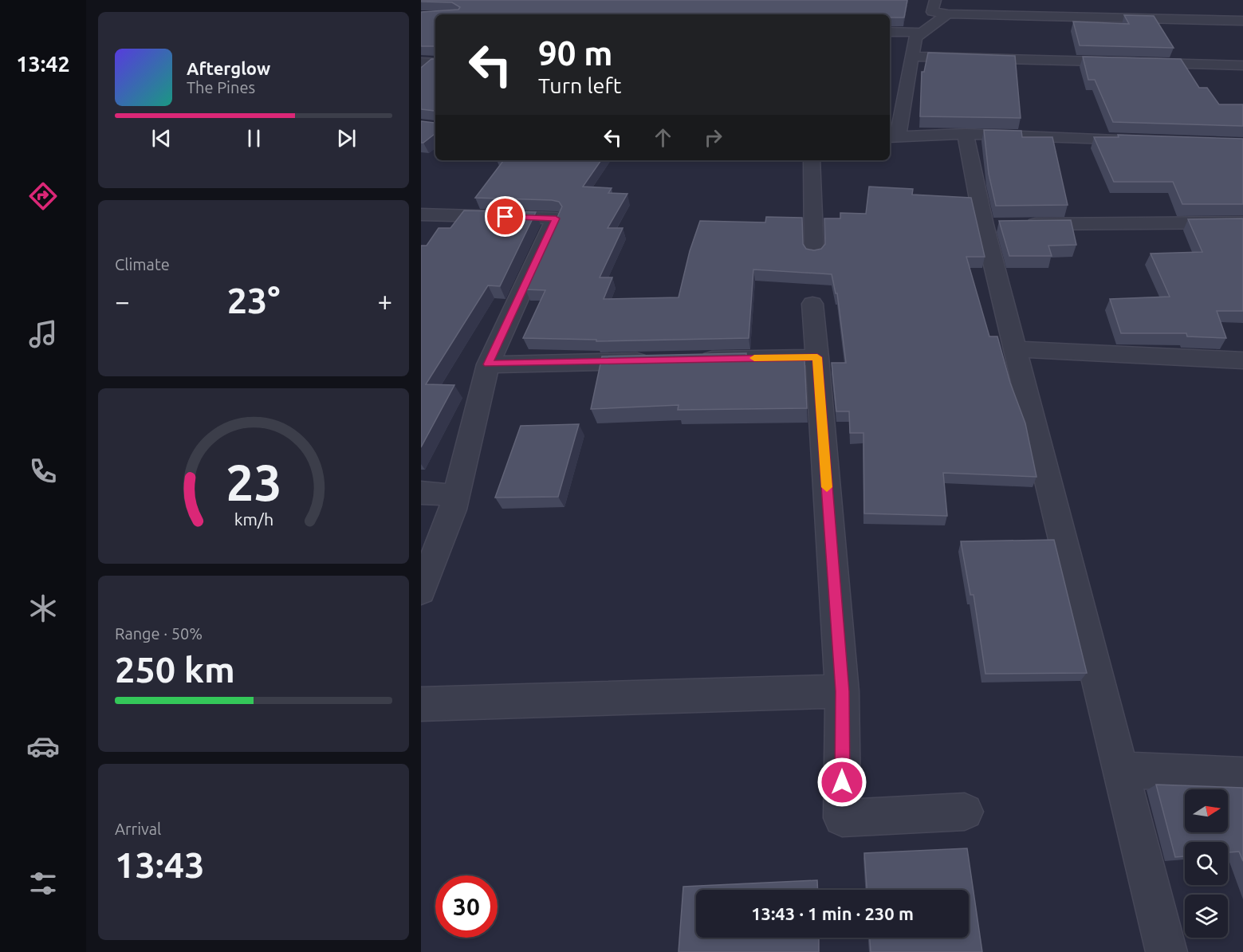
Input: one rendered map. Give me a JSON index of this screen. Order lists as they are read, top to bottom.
{
  "north": "right",
  "page": {
    "tabs": "13:42",
    "turn": ["90 m", "Turn left"],
    "song": ["Afterglow", "The Pines"],
    "tile": [
      "Climate",
      ["Range · 50%", "250 km"],
      ["Arrival", "13:43"]
    ],
    "heat": ["−", "23°", "+"],
    "limit": "30",
    "trip": "13:43 · 1 min · 230 m",
    "gauge": ["23", "km/h"]
  }
}
